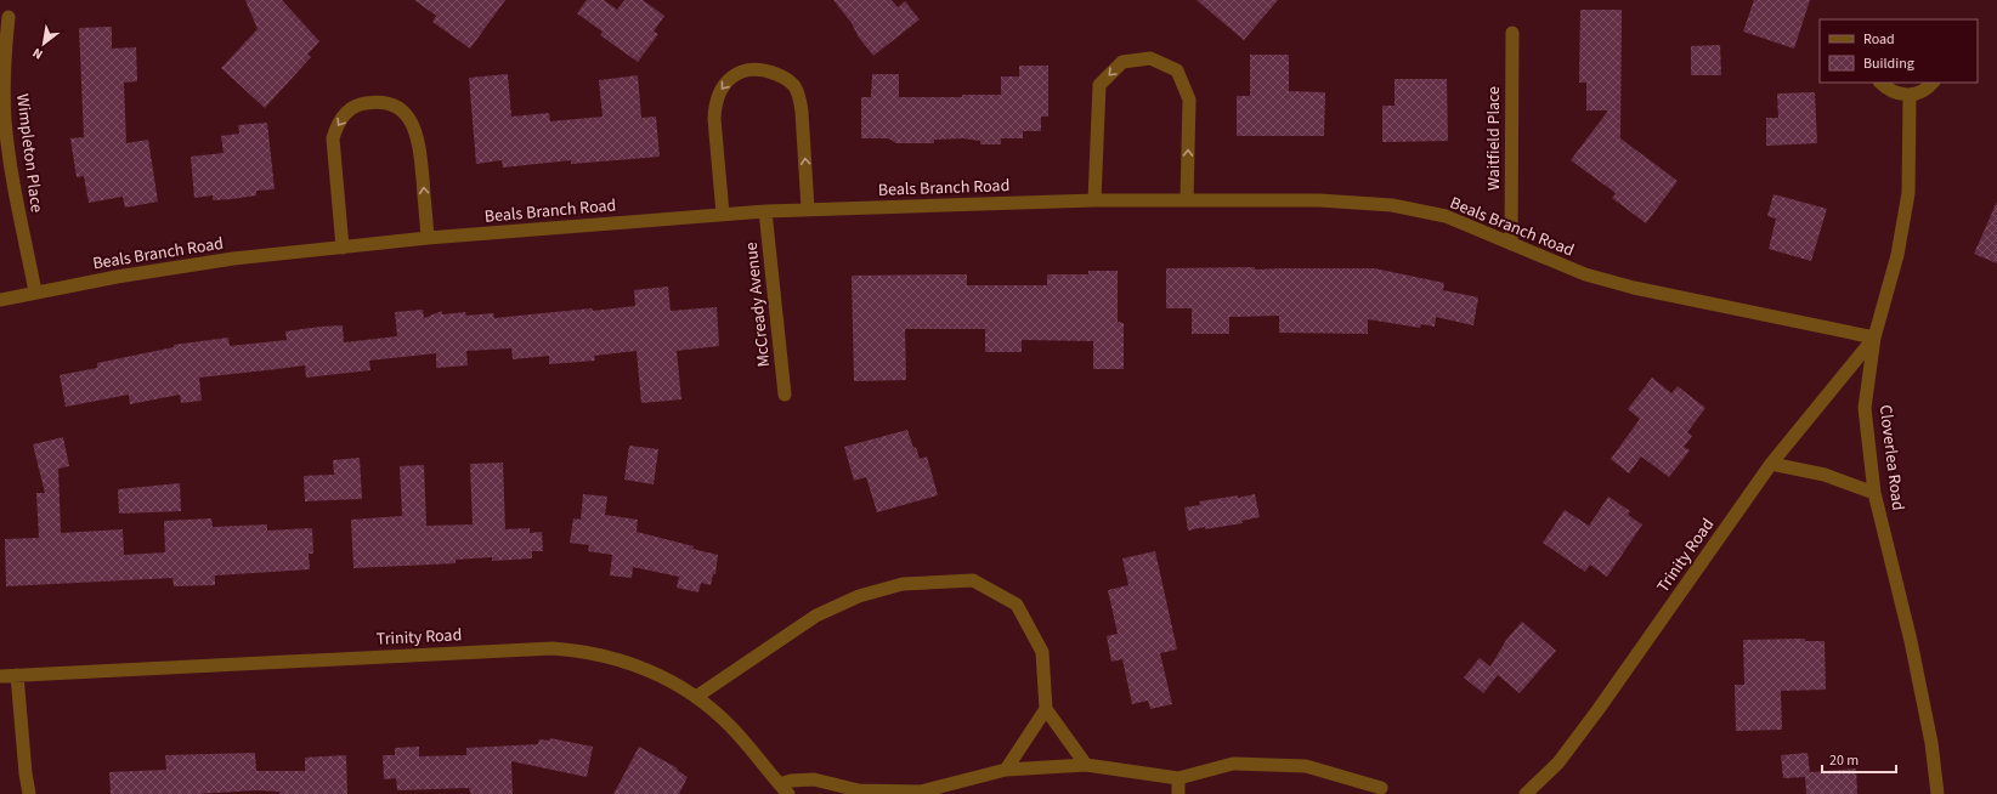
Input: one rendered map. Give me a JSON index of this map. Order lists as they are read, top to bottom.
{
  "streets": {
    "street": [
      "Waitfield Place",
      "Wimpleton Place",
      "Beals Branch Road",
      "McCready Avenue",
      "Cloverlea Road",
      "Trinity Road"
    ]
  },
  "crossings": [
    ["Waitfield Place", "Beals Branch Road"],
    ["Wimpleton Place", "Beals Branch Road"],
    ["Beals Branch Road", "McCready Avenue"],
    ["Beals Branch Road", "Cloverlea Road"],
    ["Beals Branch Road", "Trinity Road"],
    ["Cloverlea Road", "Trinity Road"]
  ],
  "legend": ["Road", "Building"],
  "scale_bar": "20 m",
  "north": "bottom left"
}
